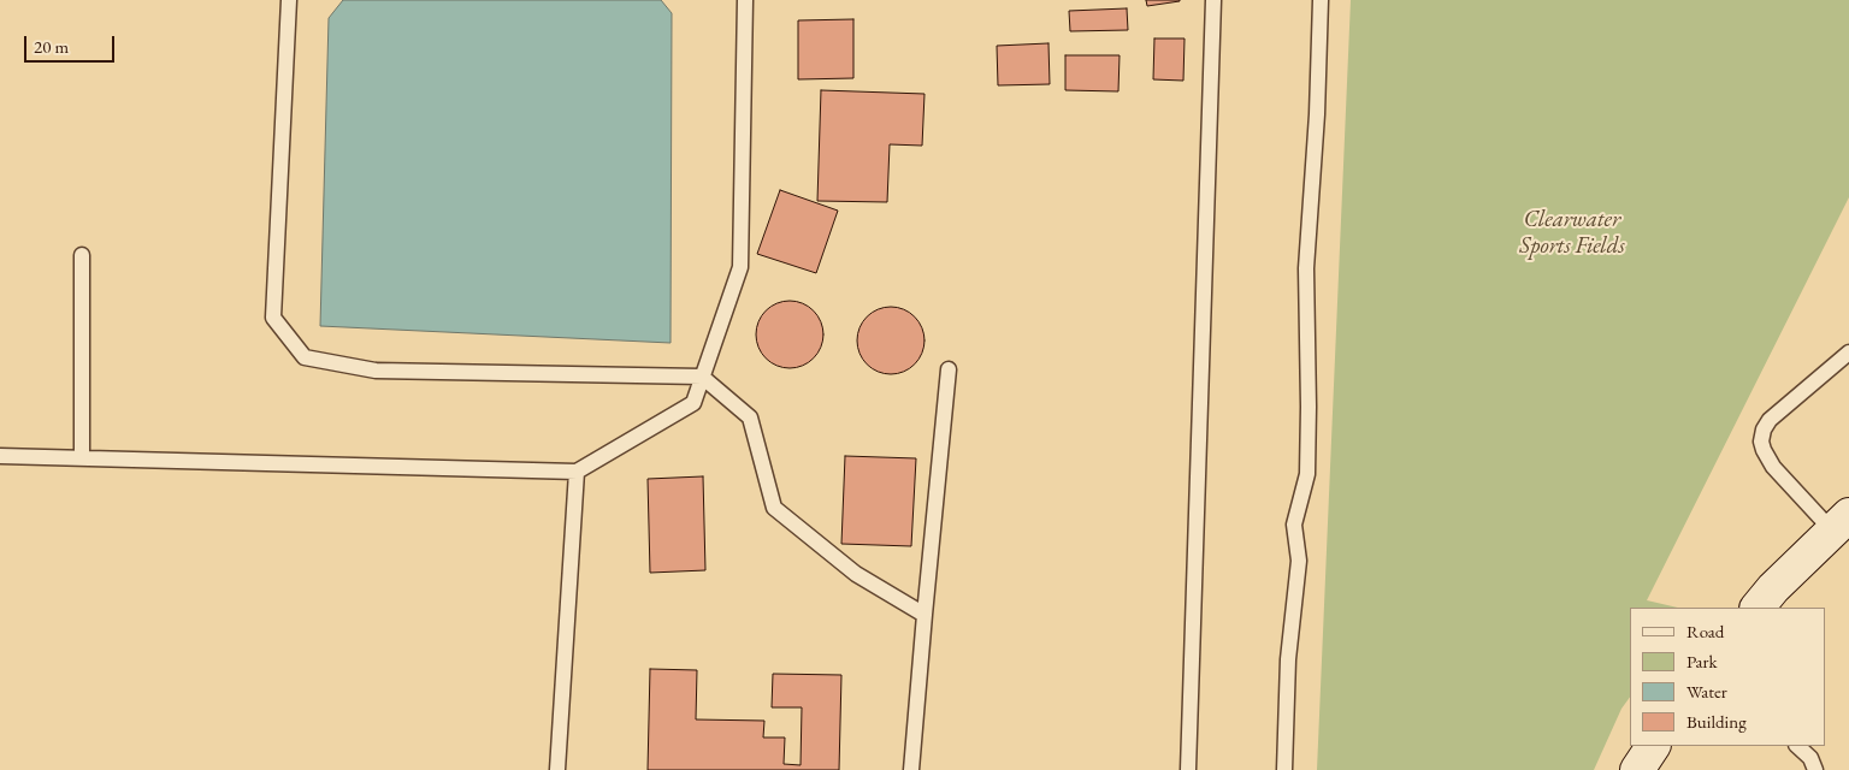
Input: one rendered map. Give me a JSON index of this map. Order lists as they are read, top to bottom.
{
  "parks": ["Clearwater Sports Fields"],
  "legend": [
    "Road",
    "Park",
    "Water",
    "Building"
  ],
  "scale_bar": "20 m"
}
